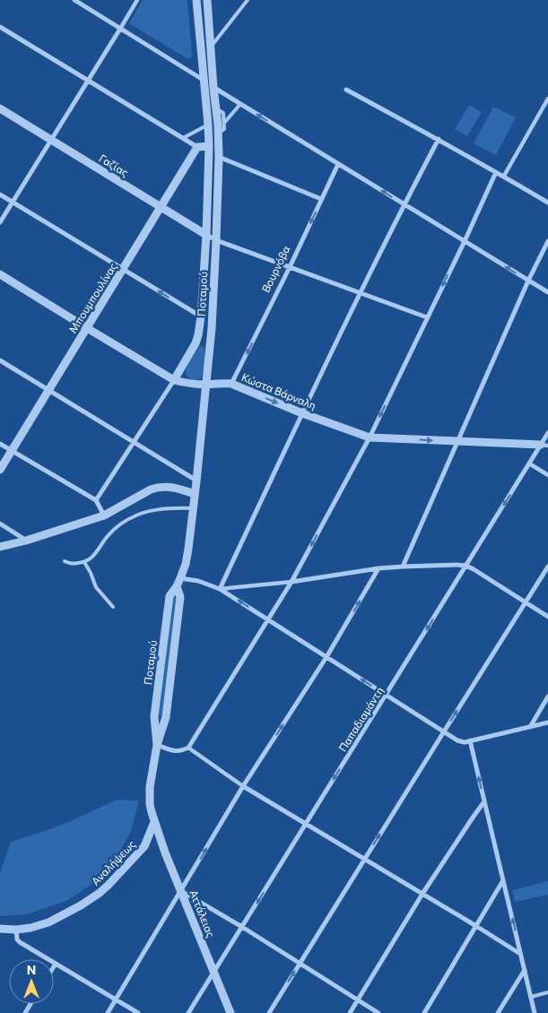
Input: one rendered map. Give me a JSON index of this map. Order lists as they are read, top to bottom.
{
  "streets": {
    "street": [
      "Γαζίας",
      "Βουρνόβα",
      "Ποταμού",
      "Μπουμπουλίνας",
      "Κώστα Βάρναλη",
      "Παπαδιαμάντη",
      "Αναλήψεως",
      "Αττάλειας"
    ]
  },
  "crossings": [
    ["Γαζίας", "Βουρνόβα"],
    ["Γαζίας", "Ποταμού"],
    ["Γαζίας", "Μπουμπουλίνας"],
    ["Βουρνόβα", "Κώστα Βάρναλη"],
    ["Ποταμού", "Κώστα Βάρναλη"],
    ["Ποταμού", "Αναλήψεως"],
    ["Ποταμού", "Αττάλειας"],
    ["Μπουμπουλίνας", "Κώστα Βάρναλη"],
    ["Κώστα Βάρναλη", "Παπαδιαμάντη"],
    ["Παπαδιαμάντη", "Αττάλειας"],
    ["Αναλήψεως", "Αττάλειας"]
  ],
  "one_way": ["Βουρνόβα", "Παπαδιαμάντη"],
  "north": "top"
}
